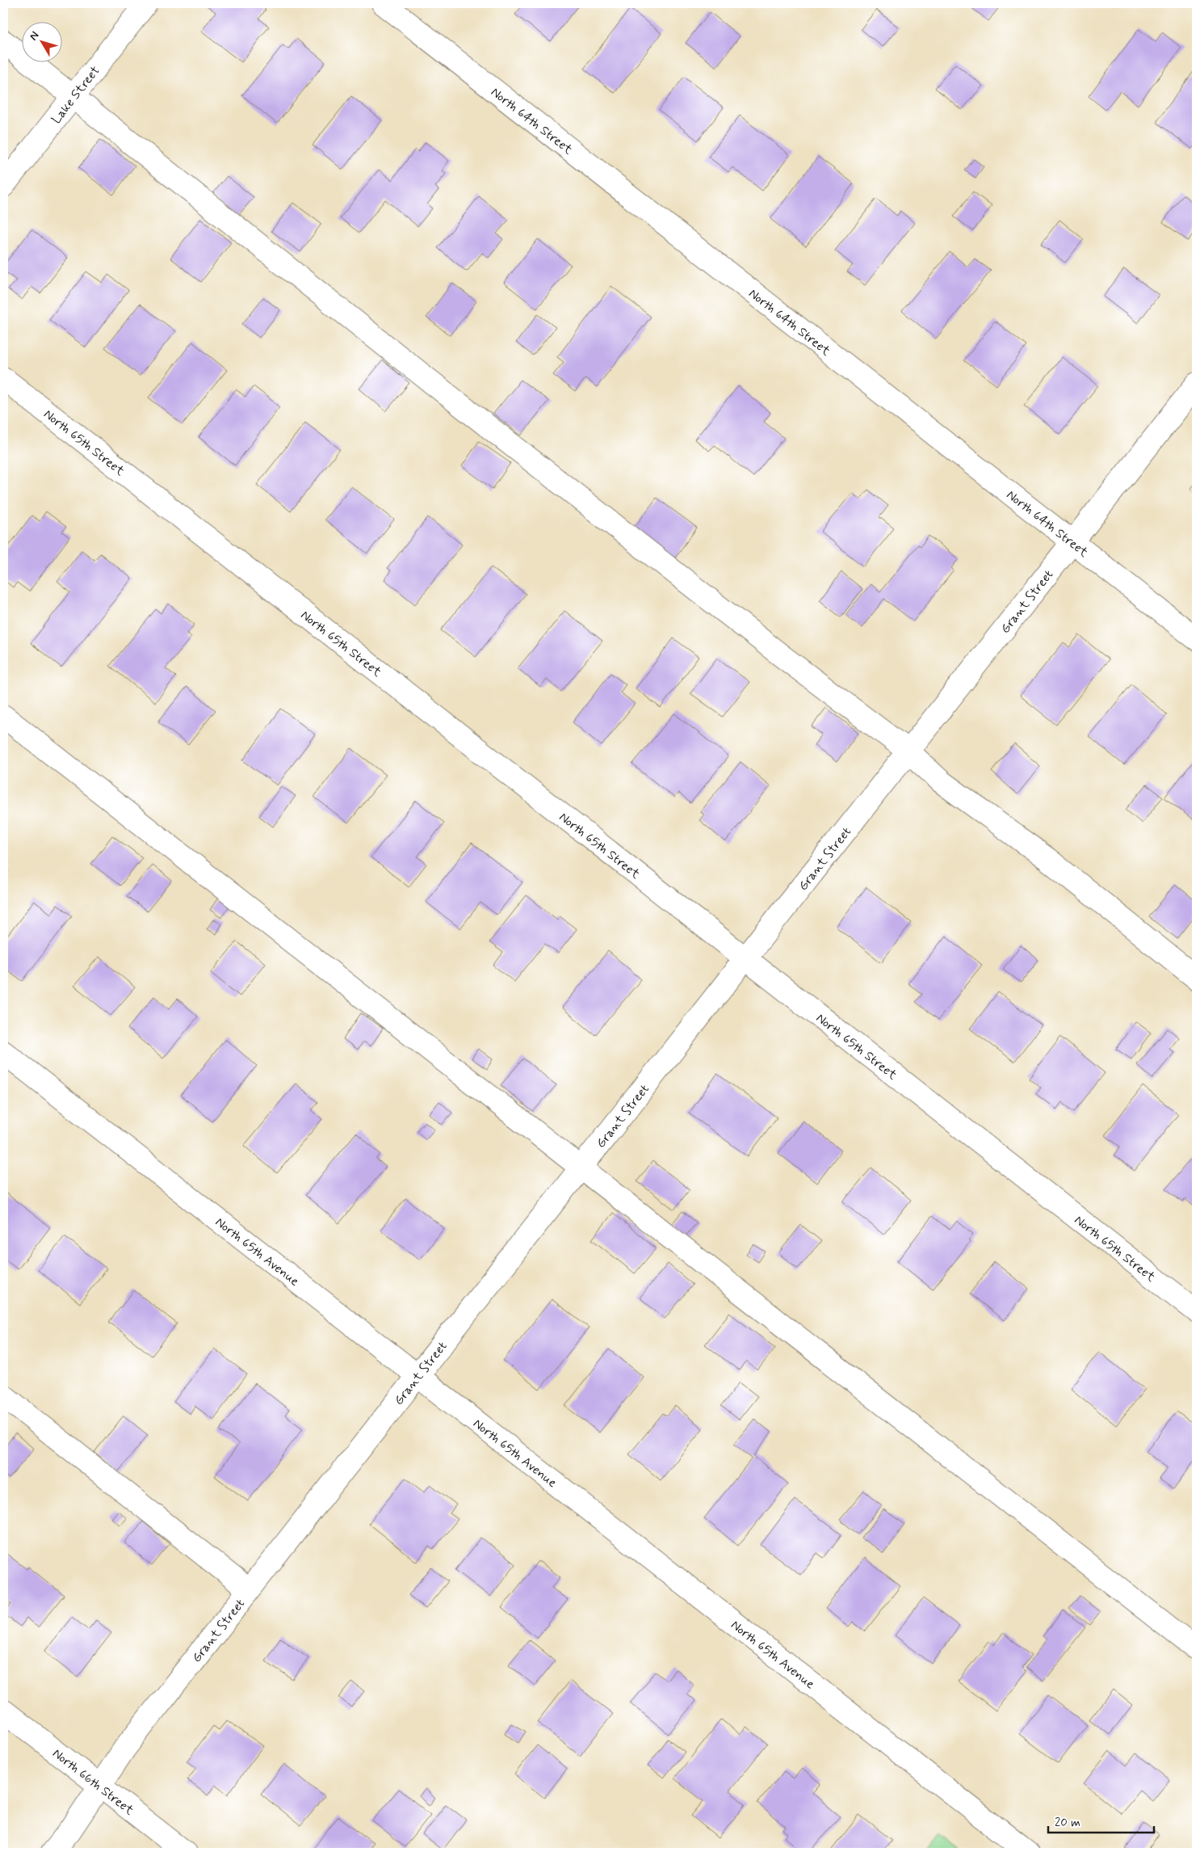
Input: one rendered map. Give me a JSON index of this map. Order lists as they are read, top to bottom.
{
  "streets": {
    "street": [
      "Lake Street",
      "North 64th Street",
      "North 65th Street",
      "Grant Street",
      "North 65th Avenue",
      "North 66th Street"
    ]
  },
  "crossings": [
    ["North 64th Street", "Grant Street"],
    ["North 65th Street", "Grant Street"],
    ["Grant Street", "North 65th Avenue"],
    ["Grant Street", "North 66th Street"]
  ],
  "scale_bar": "20 m",
  "north": "top left"
}
